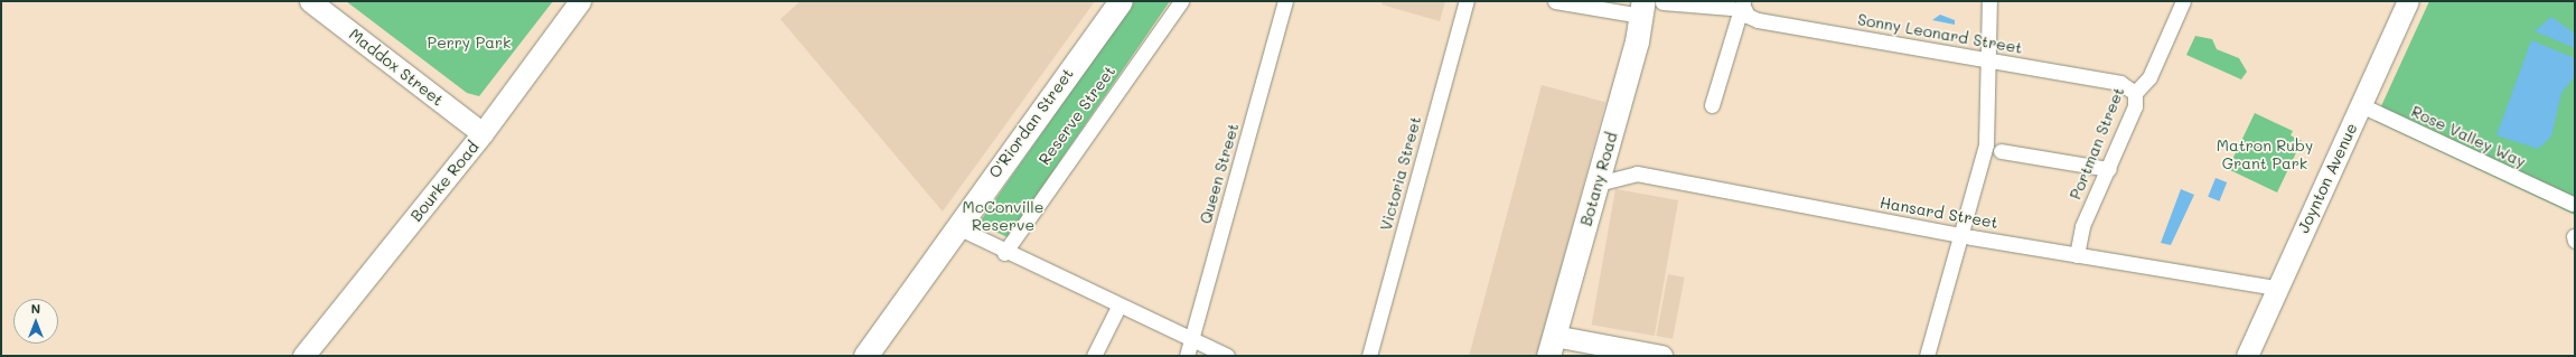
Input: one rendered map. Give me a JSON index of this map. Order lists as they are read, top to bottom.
{
  "streets": {
    "main road": ["O'Riordan Street", "Botany Road"],
    "street": [
      "Sonny Leonard Street",
      "Maddox Street",
      "Reserve Street",
      "Rose Valley Way",
      "Portman Street",
      "Queen Street",
      "Victoria Street",
      "Joynton Avenue",
      "Bourke Road",
      "Hansard Street"
    ]
  },
  "crossings": [
    ["Sonny Leonard Street", "Portman Street"],
    ["Maddox Street", "Bourke Road"],
    ["Rose Valley Way", "Joynton Avenue"],
    ["Portman Street", "Hansard Street"],
    ["Joynton Avenue", "Hansard Street"],
    ["Botany Road", "Hansard Street"]
  ],
  "parks": ["Perry Park", "Matron Ruby Grant Park", "McConville Reserve"],
  "north": "top"
}
